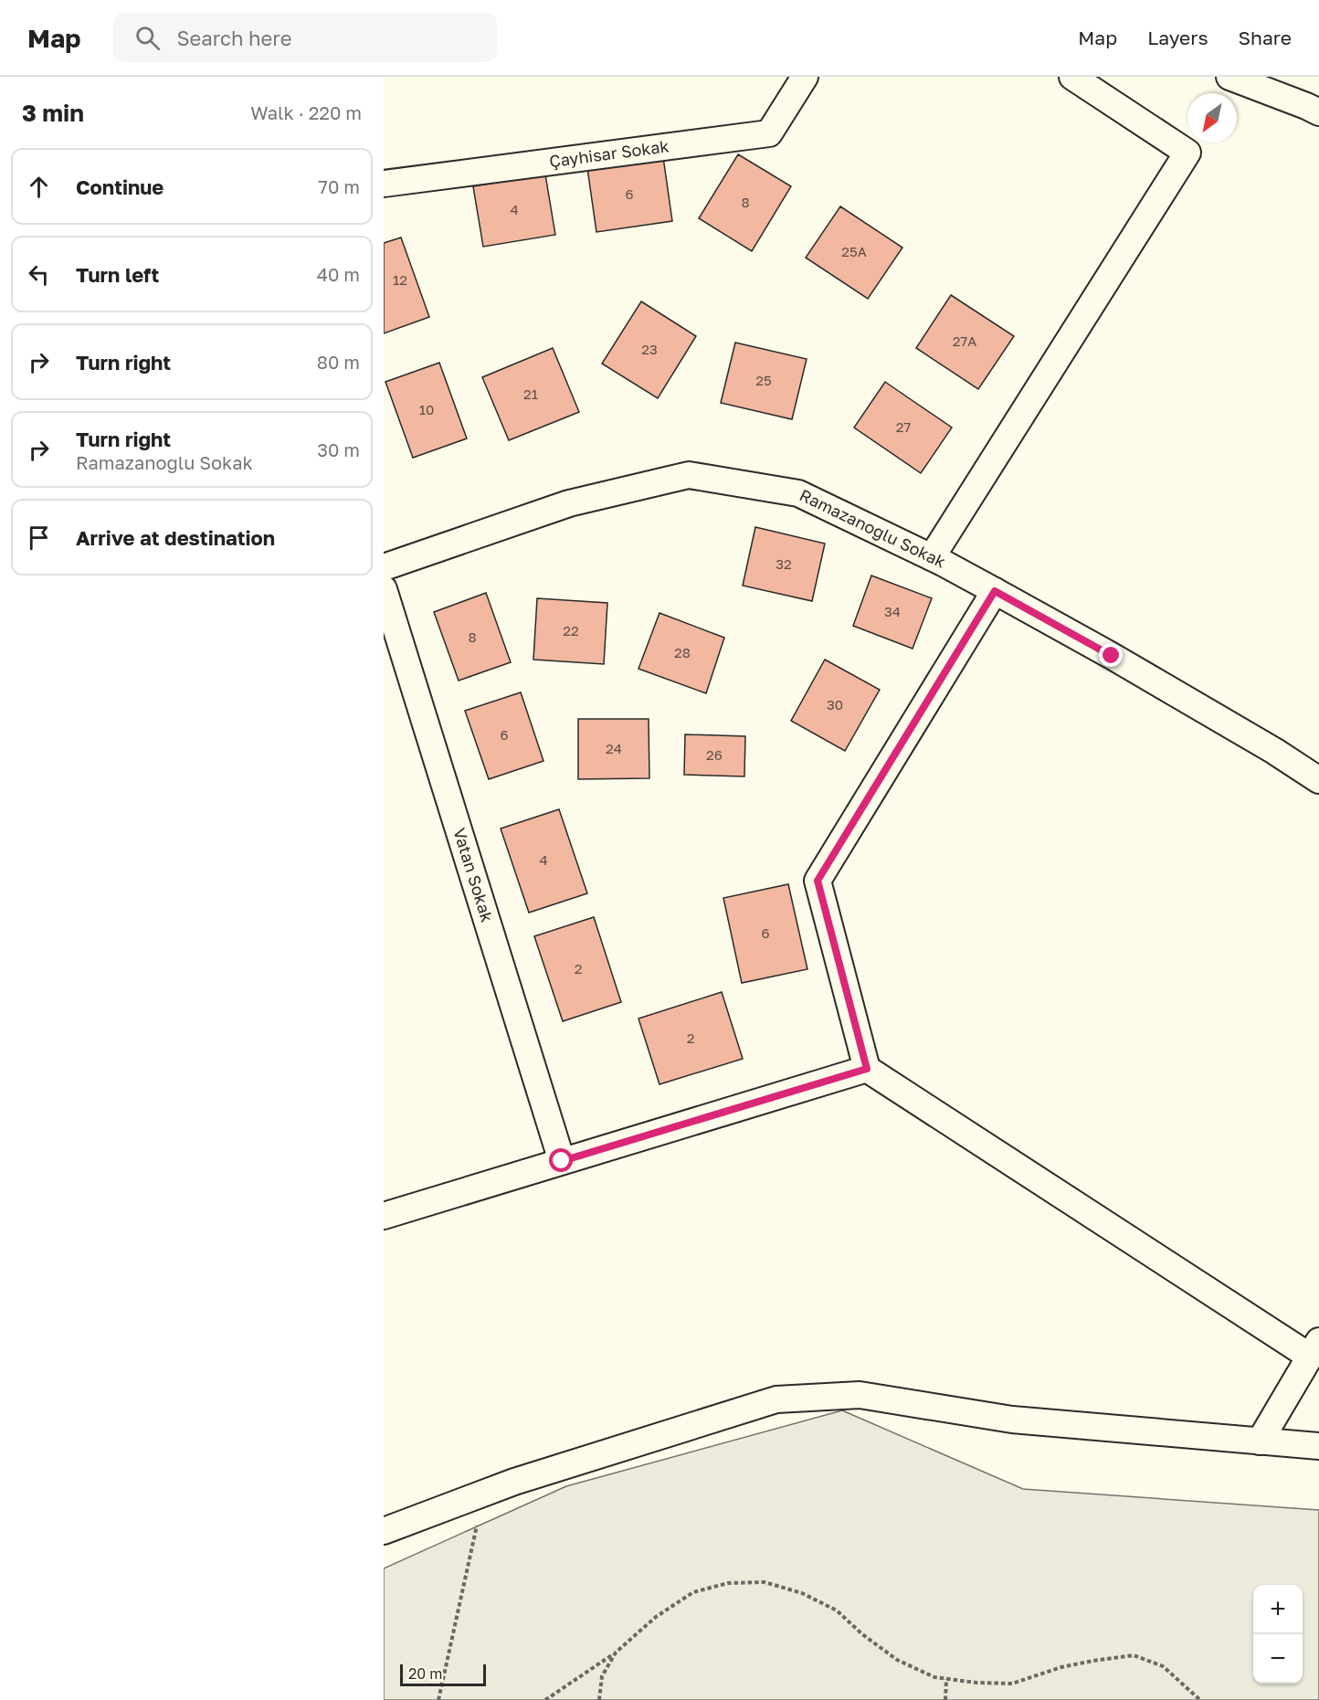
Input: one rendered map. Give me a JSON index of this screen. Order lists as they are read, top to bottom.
{
  "streets": {
    "street": ["Çayhisar Sokak", "Ramazanoğlu Sokak", "Vatan Sokak"]
  },
  "house_numbers": [
    "6",
    "8",
    "4",
    "25A",
    "12",
    "27A",
    "23",
    "25",
    "21",
    "10",
    "27",
    "32",
    "34",
    "22",
    "8",
    "28",
    "30",
    "6",
    "24",
    "26",
    "4",
    "6",
    "2",
    "2"
  ],
  "scale_bar": "20 m",
  "north": "bottom left",
  "page": {
    "header": "Map",
    "search": "Search here",
    "nav": ["Map", "Layers", "Share"],
    "heading": ["3 min", "Walk · 220 m"],
    "list": [
      ["Continue", "70 m"],
      ["Turn left", "40 m"],
      ["Turn right", "80 m"],
      ["Turn right", "Ramazanoğlu Sokak", "30 m"],
      "Arrive at destination"
    ],
    "map_buttons": ["+", "−"],
    "scale": "20 m"
  }
}
